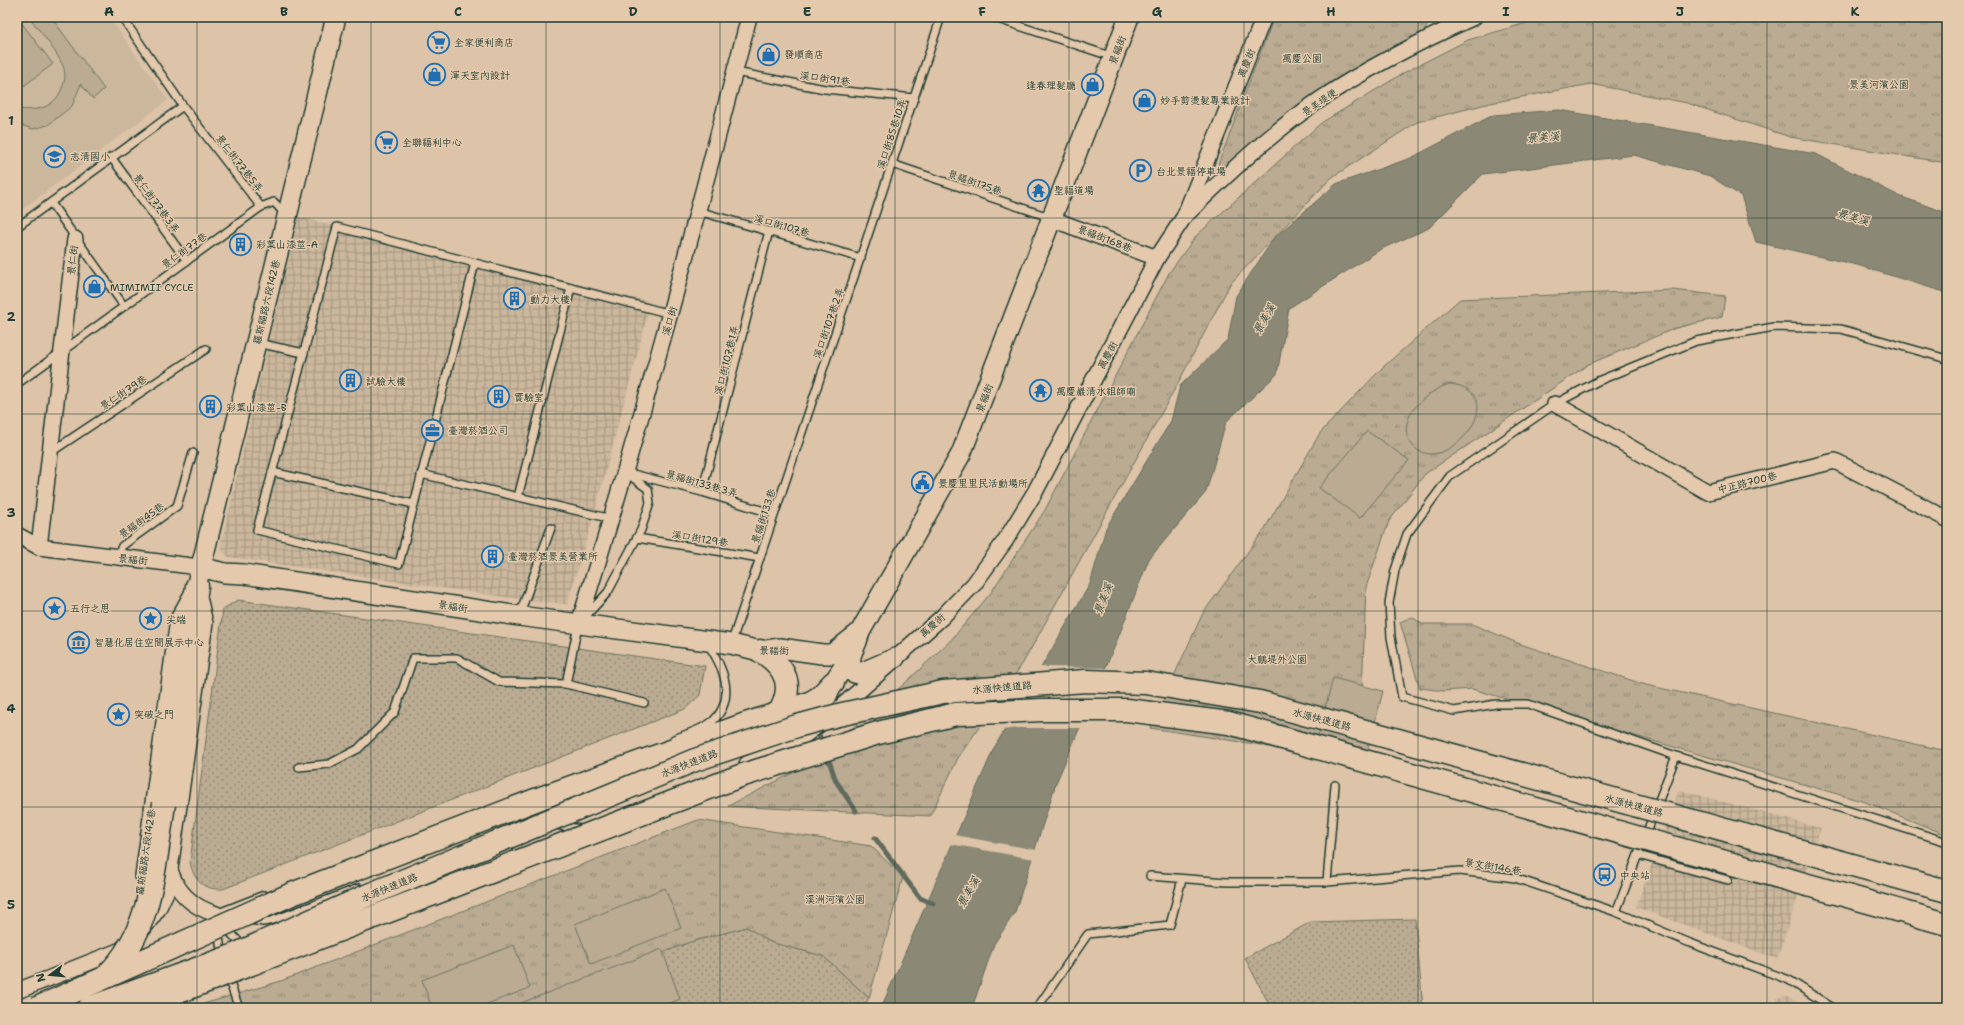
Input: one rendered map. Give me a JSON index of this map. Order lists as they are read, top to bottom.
{
  "streets": {
    "highway": ["水源快速道路"],
    "street": [
      "景福街",
      "萬慶街",
      "景美堤便",
      "景福街168巷",
      "景仁街",
      "羅斯福路六段142巷",
      "溪口街",
      "中正路700巷"
    ],
    "lane": [
      "溪口街91巷",
      "溪口街85巷10弄",
      "景仁街77巷5弄",
      "景福街175巷",
      "景仁街77巷3弄",
      "溪口街107巷",
      "景仁街77巷",
      "溪口街107巷2弄",
      "溪口街107巷1弄",
      "景仁街79巷",
      "景福街133巷3弄",
      "景福街133巷",
      "景福街45巷",
      "溪口街129巷",
      "景文街146巷"
    ]
  },
  "crossings": [
    ["景福街", "景福街175巷"],
    ["景福街", "景福街168巷"],
    ["景福街", "景仁街"],
    ["景福街", "羅斯福路六段142巷"],
    ["景福街", "溪口街"],
    ["景福街", "景福街133巷"],
    ["景福街", "景福街45巷"],
    ["萬慶街", "景美堤便"],
    ["萬慶街", "景福街168巷"],
    ["溪口街91巷", "溪口街85巷10弄"],
    ["溪口街91巷", "溪口街"],
    ["溪口街85巷10弄", "景福街175巷"],
    ["溪口街85巷10弄", "溪口街107巷"],
    ["溪口街85巷10弄", "溪口街107巷2弄"],
    ["景仁街77巷5弄", "景仁街77巷"],
    ["景仁街77巷5弄", "羅斯福路六段142巷"],
    ["景福街175巷", "景福街168巷"],
    ["景仁街77巷3弄", "景仁街77巷"],
    ["溪口街107巷", "溪口街"],
    ["溪口街107巷", "溪口街107巷2弄"],
    ["溪口街107巷", "溪口街107巷1弄"],
    ["景仁街77巷", "景仁街"],
    ["景仁街", "景仁街79巷"],
    ["溪口街", "景福街133巷3弄"],
    ["溪口街107巷2弄", "景福街133巷"],
    ["溪口街107巷1弄", "景福街133巷3弄"],
    ["景福街133巷3弄", "景福街133巷"],
    ["景福街133巷", "溪口街129巷"]
  ],
  "water": ["景美溪"],
  "parks": [
    "萬慶公園",
    "景美河濱公園",
    "大鵬堤外公園",
    "溪洲河濱公園"
  ],
  "places": {
    "supermarket": ["全家便利商店", "全聯福利中心"],
    "shop": [
      "發順商店",
      "渾天室內設計",
      "逢春理髮廳",
      "妙手剪燙髮專業設計",
      "MIMIMII CYCLE"
    ],
    "school or university": ["志清國小"],
    "parking": ["台北景福停車場"],
    "temple": ["聖福道場", "萬慶巖清水祖師廟"],
    "building": [
      "彩葉山漆莖-A",
      "動力大樓",
      "試驗大樓",
      "實驗室",
      "彩葉山漆莖-B",
      "臺灣菸酒景美營業所"
    ],
    "office": ["臺灣菸酒公司"],
    "public building": ["景慶里里民活動場所"],
    "place": ["五行之思", "尖端", "突破之門"],
    "museum": ["智慧化居住空間展示中心"],
    "bus stop": ["中央站"]
  },
  "north": "left",
  "grid": {
    "columns": [
      "A",
      "B",
      "C",
      "D",
      "E",
      "F",
      "G",
      "H",
      "I",
      "J",
      "K"
    ],
    "rows": [
      "1",
      "2",
      "3",
      "4",
      "5"
    ]
  }
}
